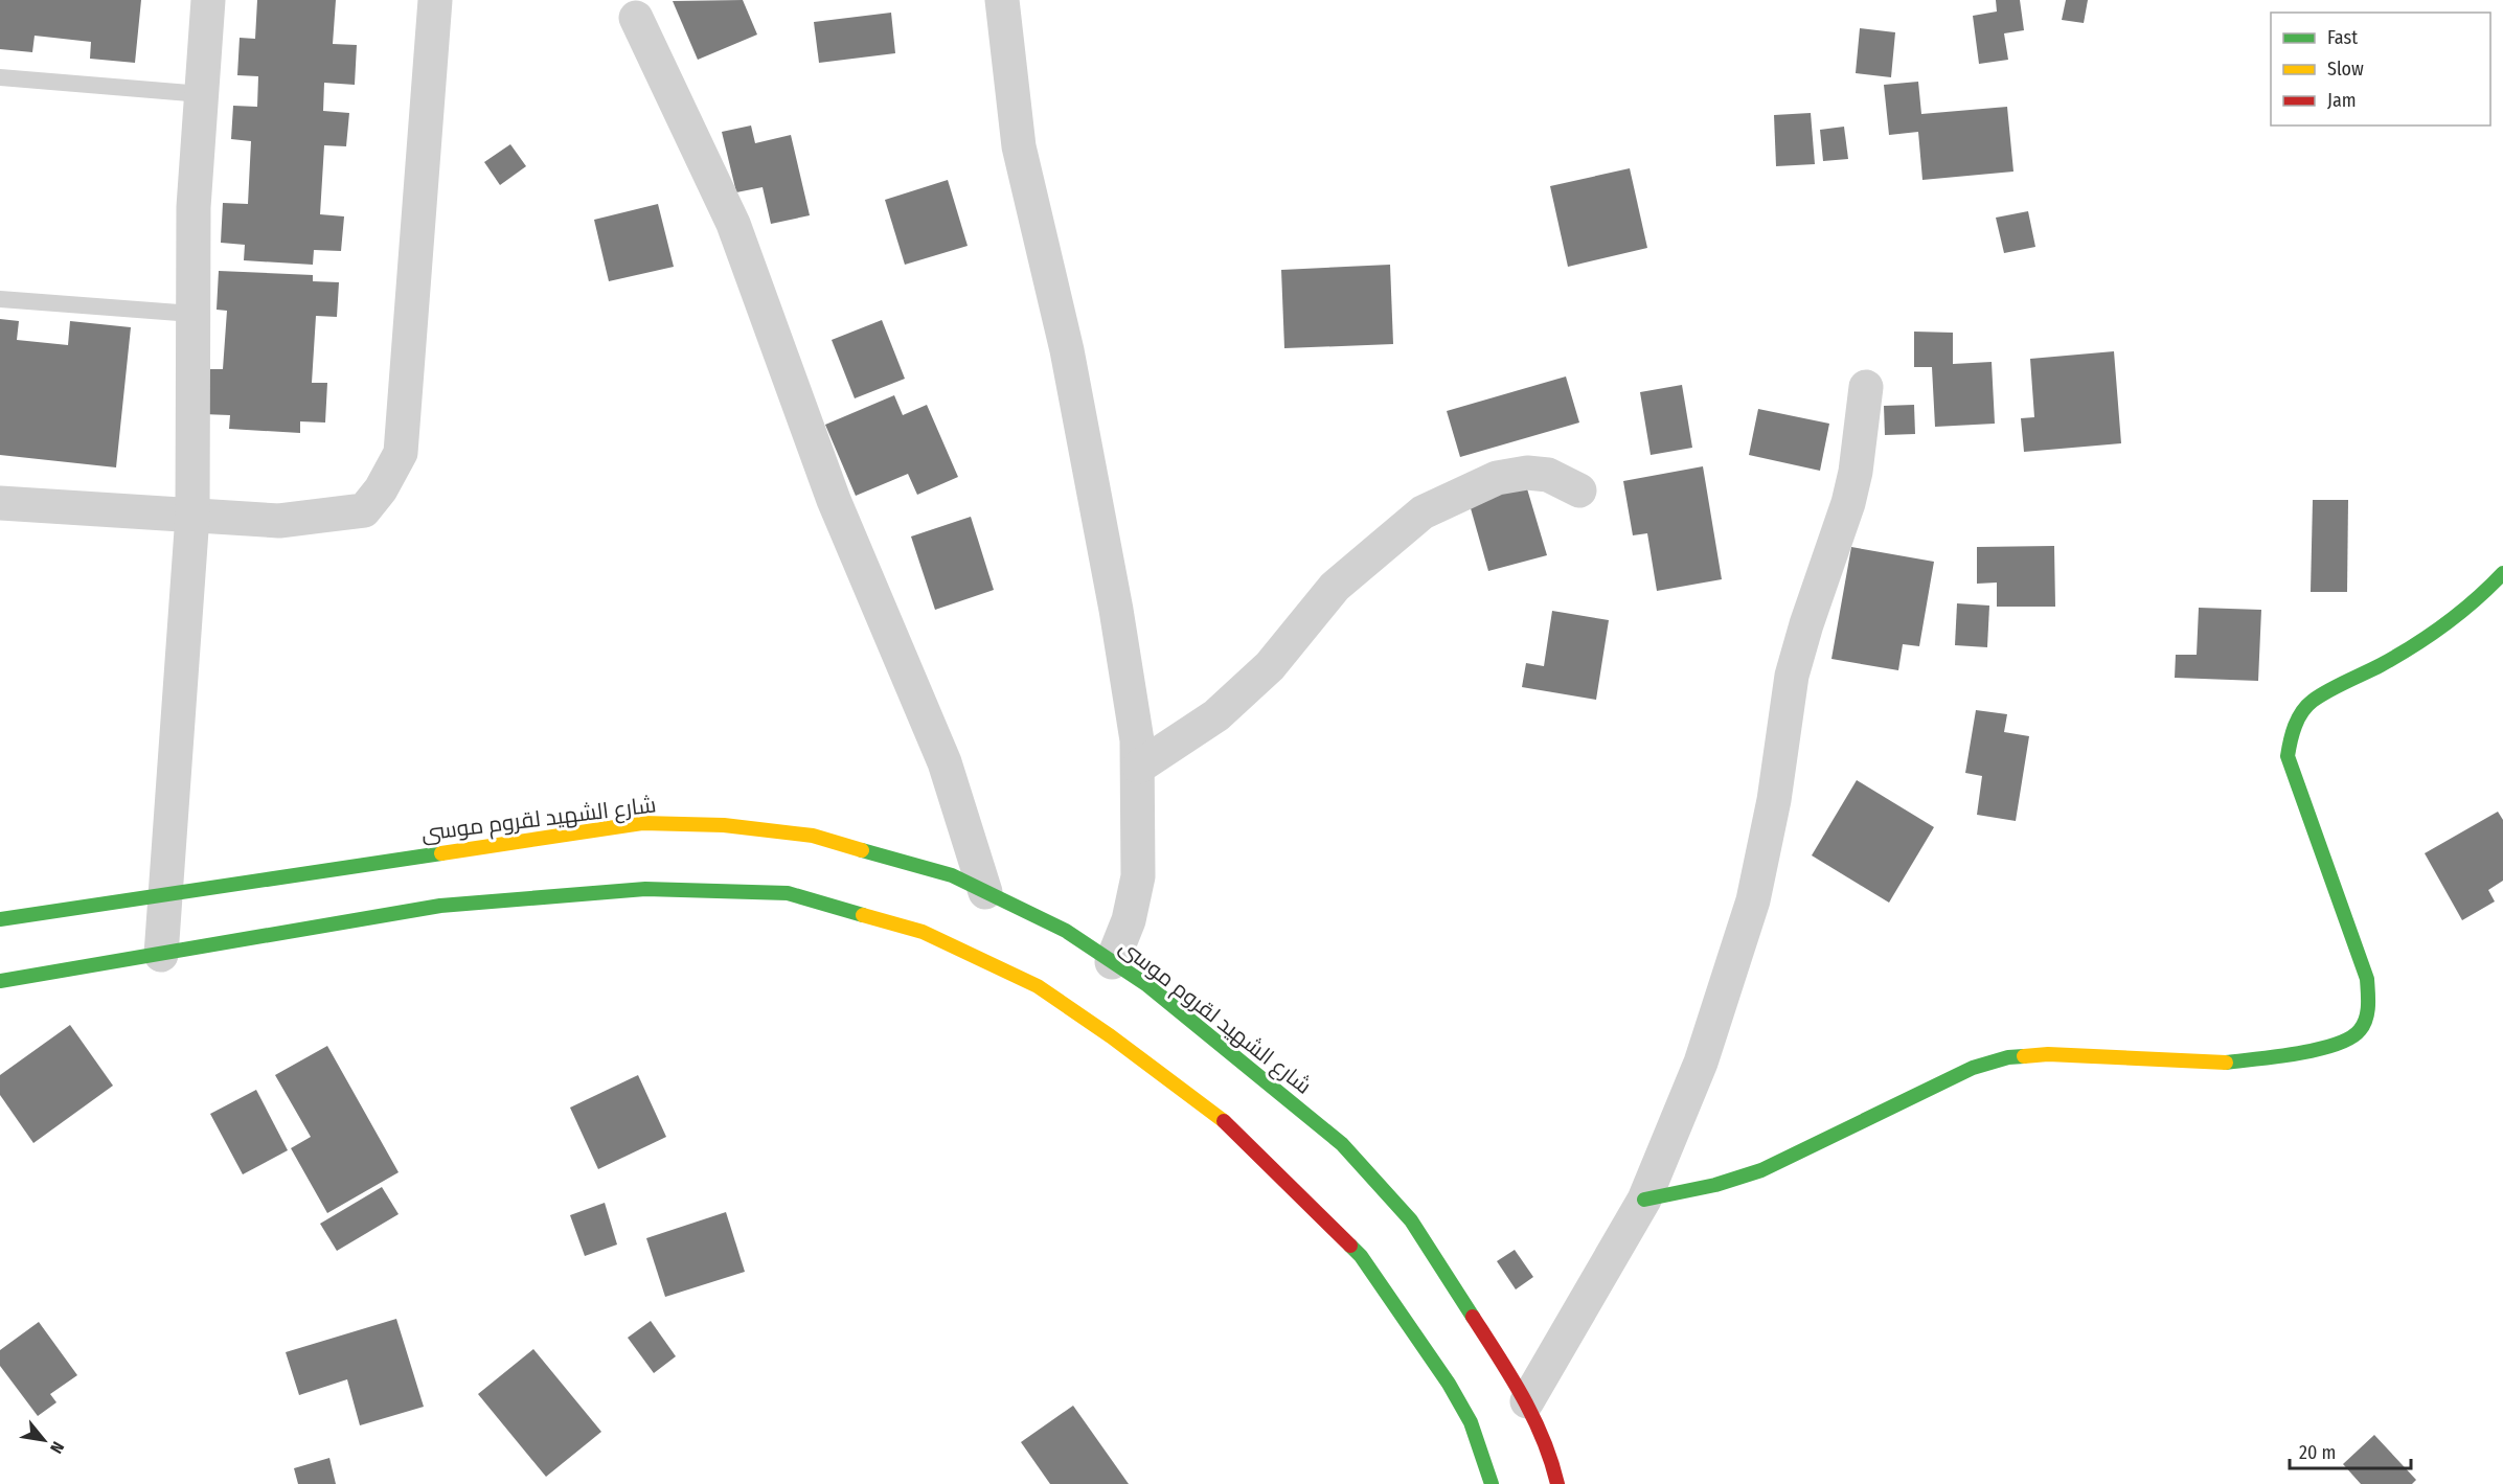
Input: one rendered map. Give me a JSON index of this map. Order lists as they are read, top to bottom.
{
  "streets": {
    "street": ["شارع الشهيد لقروم موسى"]
  },
  "legend": ["Fast", "Slow", "Jam"],
  "scale_bar": "20 m",
  "north": "bottom right"
}
